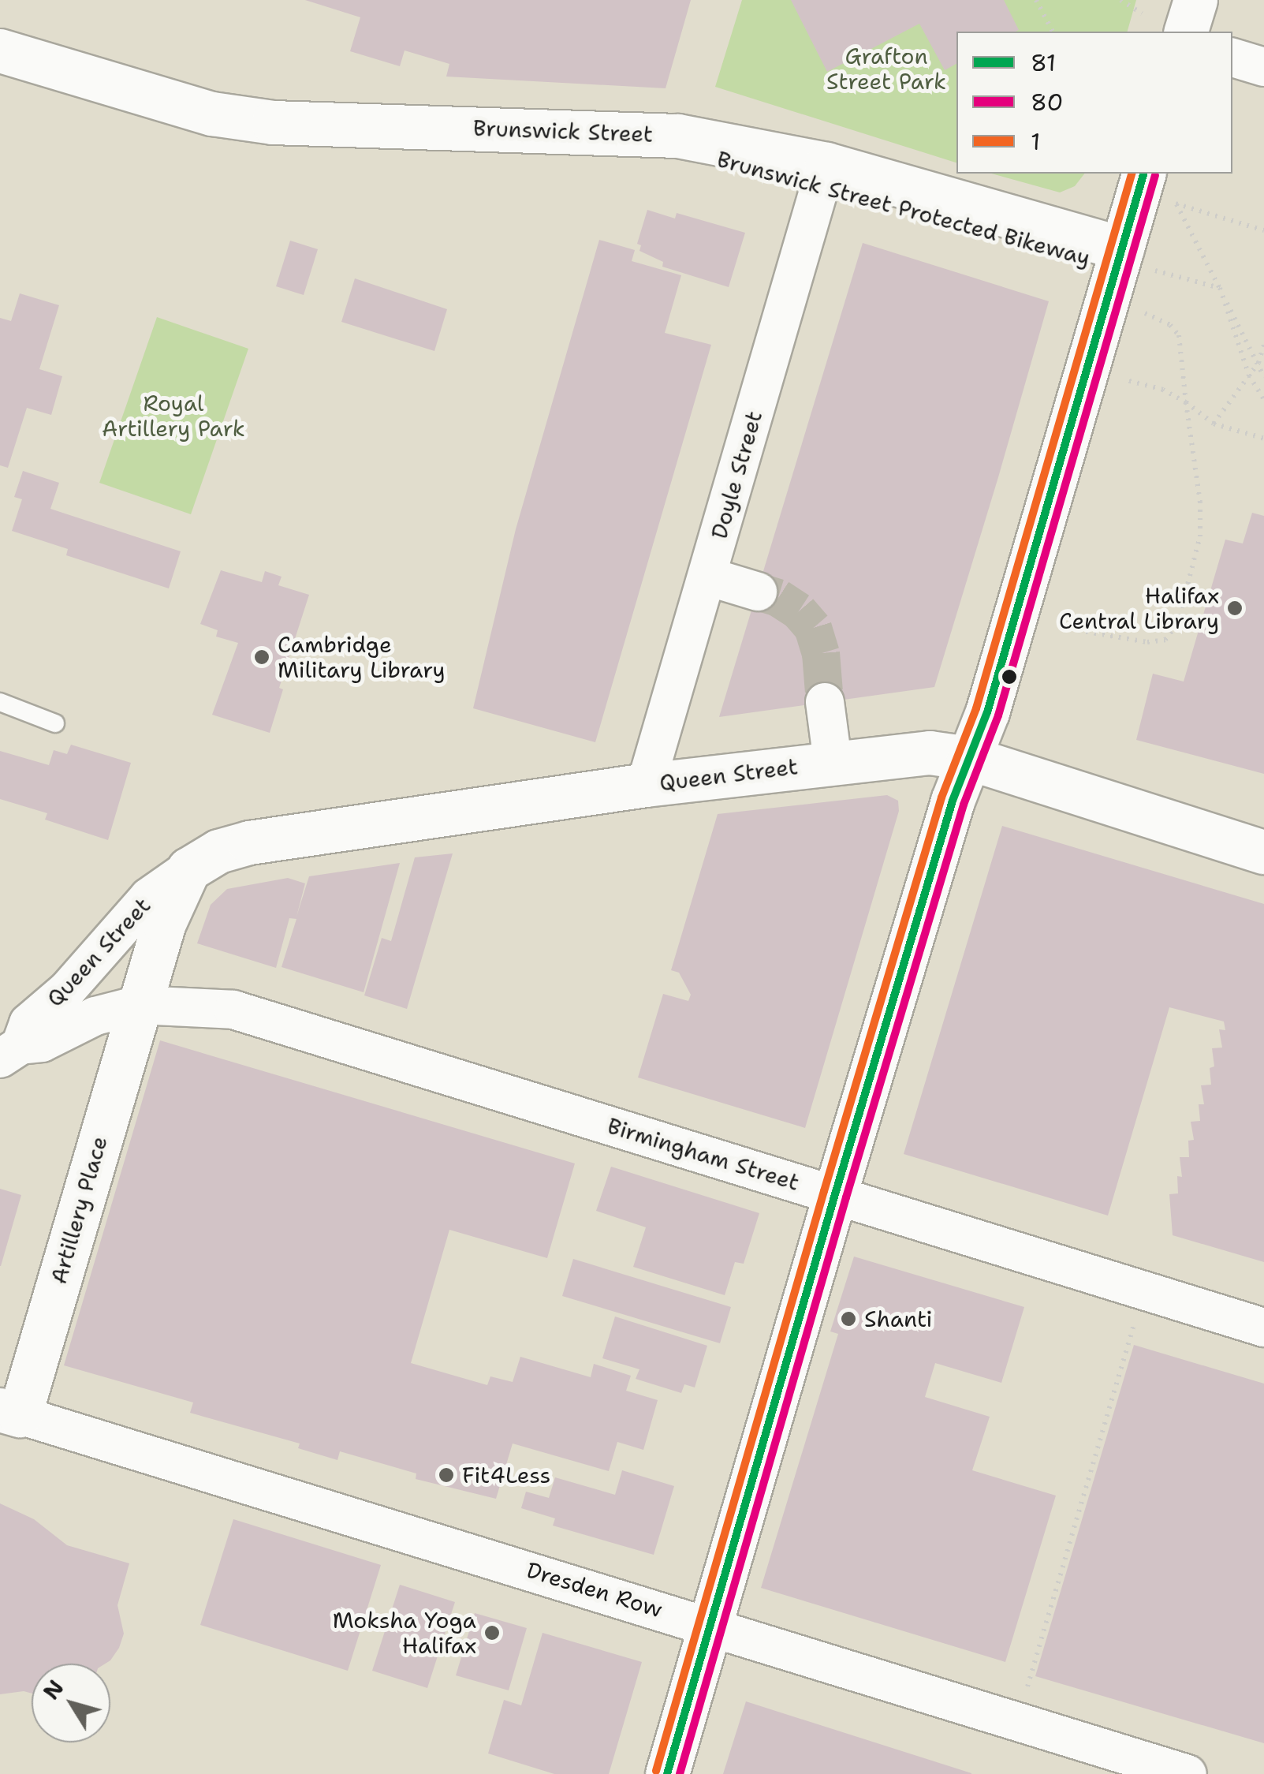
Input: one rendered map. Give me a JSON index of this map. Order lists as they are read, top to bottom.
{
  "streets": {
    "street": [
      "Brunswick Street",
      "Doyle Street",
      "Queen Street",
      "Birmingham Street",
      "Artillery Place",
      "Dresden Row"
    ],
    "path": ["Brunswick Street Protected Bikeway"]
  },
  "crossings": [
    ["Brunswick Street", "Brunswick Street Protected Bikeway"],
    ["Brunswick Street", "Doyle Street"],
    ["Doyle Street", "Queen Street"],
    ["Queen Street", "Birmingham Street"],
    ["Queen Street", "Artillery Place"],
    ["Birmingham Street", "Artillery Place"],
    ["Artillery Place", "Dresden Row"]
  ],
  "parks": ["Grafton Street Park", "Royal Artillery Park"],
  "places": [
    "Halifax Central Library",
    "Cambridge Military Library",
    "Shanti",
    "Fit4Less",
    "Moksha Yoga Halifax"
  ],
  "lines": ["transit line 81", "transit line 1", "transit line 80"],
  "legend": ["81", "80", "1"],
  "north": "top left"
}
